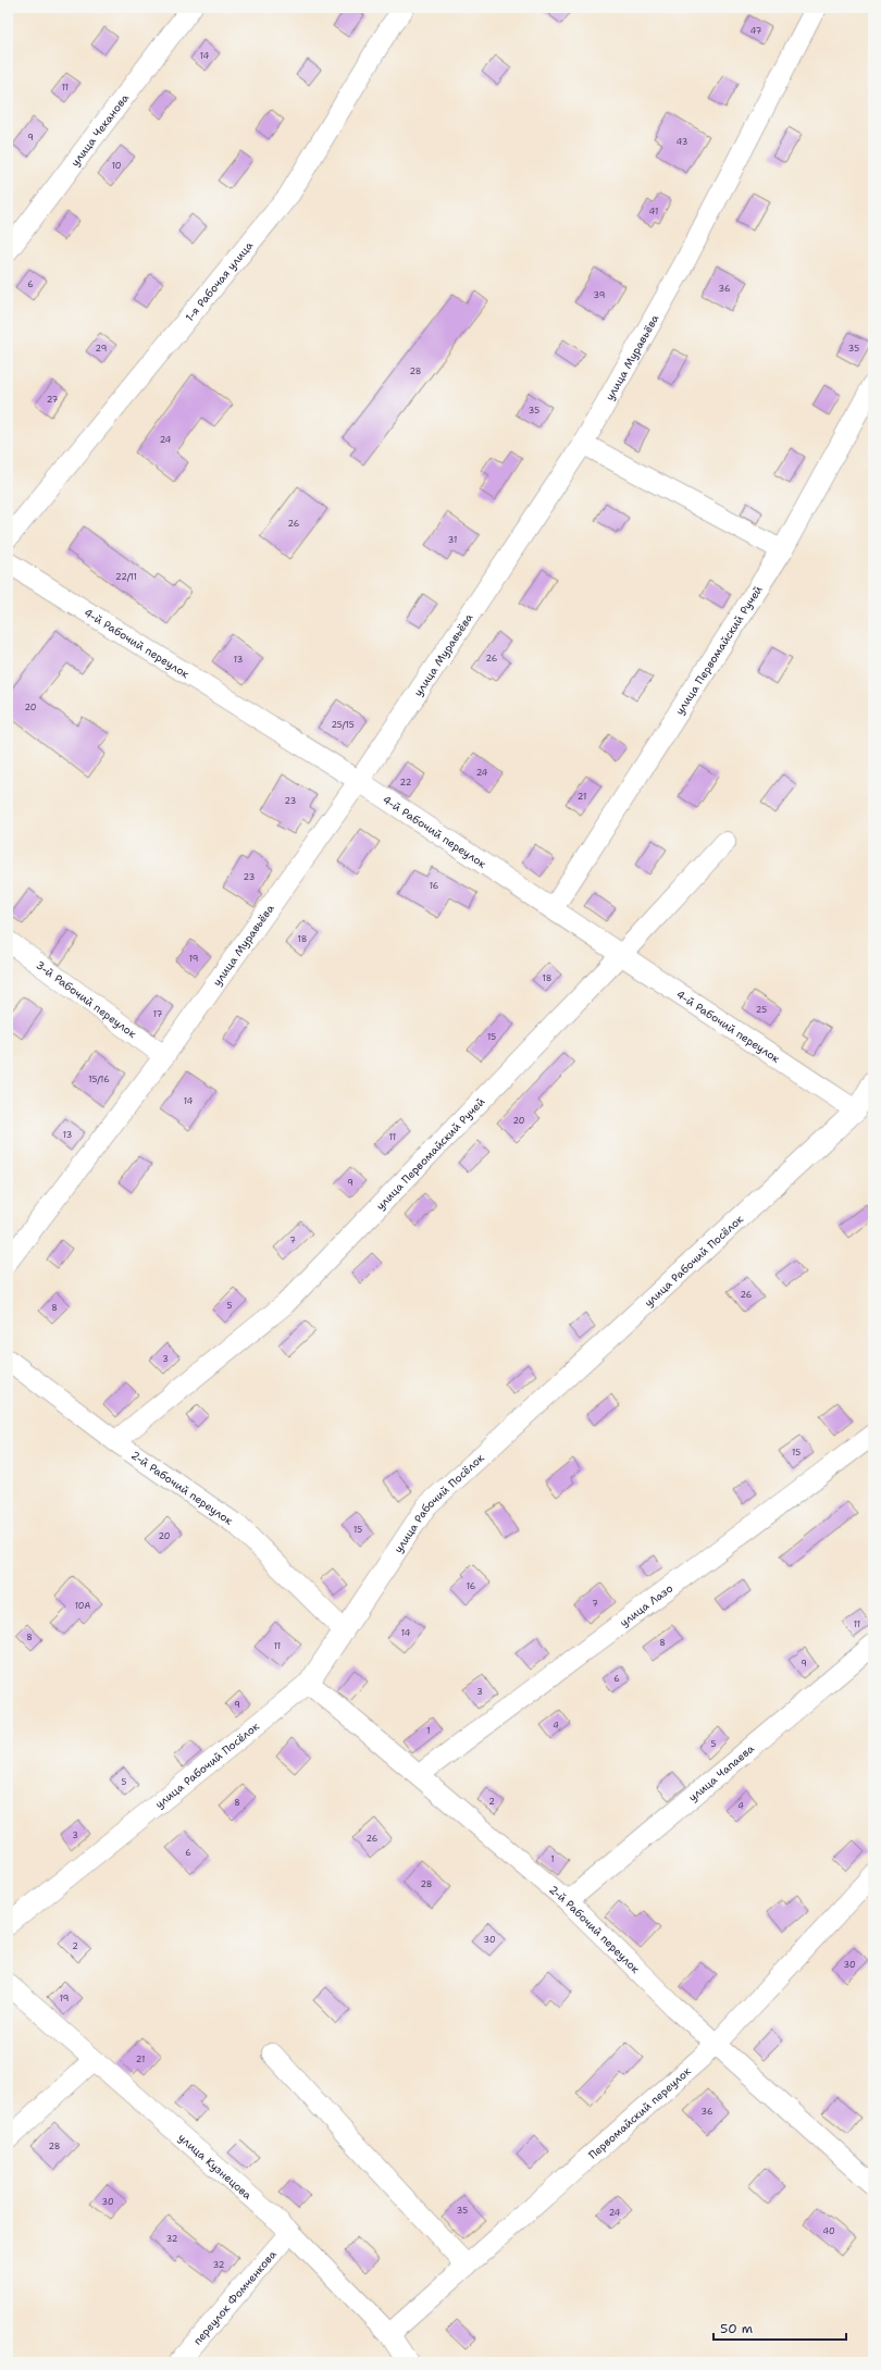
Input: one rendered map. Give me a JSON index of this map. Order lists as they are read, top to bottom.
{
  "streets": {
    "street": [
      "улица Чеканова",
      "1-я Рабочая улица",
      "улица Муравьёва",
      "4-й Рабочий переулок",
      "улица Первомайский Ручей",
      "3-й Рабочий переулок",
      "улица Рабочий Посёлок",
      "2-й Рабочий переулок",
      "улица Лазо",
      "улица Чапаева",
      "Первомайский переулок",
      "улица Кузнецова",
      "переулок Фомченкова"
    ]
  },
  "crossings": [
    ["улица Муравьёва", "4-й Рабочий переулок"],
    ["улица Муравьёва", "3-й Рабочий переулок"],
    ["4-й Рабочий переулок", "улица Первомайский Ручей"],
    ["4-й Рабочий переулок", "улица Рабочий Посёлок"],
    ["улица Первомайский Ручей", "2-й Рабочий переулок"],
    ["улица Рабочий Посёлок", "2-й Рабочий переулок"],
    ["2-й Рабочий переулок", "улица Лазо"],
    ["2-й Рабочий переулок", "улица Чапаева"],
    ["2-й Рабочий переулок", "Первомайский переулок"],
    ["Первомайский переулок", "улица Кузнецова"],
    ["улица Кузнецова", "переулок Фомченкова"]
  ],
  "house_numbers": [
    "47",
    "14",
    "11",
    "9",
    "43",
    "10",
    "41",
    "6",
    "36",
    "39",
    "29",
    "35",
    "28",
    "27",
    "35",
    "24",
    "26",
    "31",
    "22/11",
    "26",
    "13",
    "20",
    "25/15",
    "24",
    "22",
    "21",
    "23",
    "23",
    "16",
    "18",
    "19",
    "18",
    "25",
    "17",
    "15",
    "15/16",
    "14",
    "20",
    "13",
    "11",
    "9",
    "7",
    "26",
    "5",
    "8",
    "3",
    "15",
    "15",
    "20",
    "16",
    "7",
    "10А",
    "11",
    "14",
    "8",
    "8",
    "11",
    "9",
    "6",
    "3",
    "9",
    "4",
    "1",
    "5",
    "5",
    "2",
    "8",
    "4",
    "3",
    "26",
    "6",
    "1",
    "28",
    "30",
    "2",
    "30",
    "19",
    "21",
    "36",
    "28",
    "30",
    "35",
    "24",
    "40",
    "32",
    "32"
  ],
  "scale_bar": "50 m"
}
